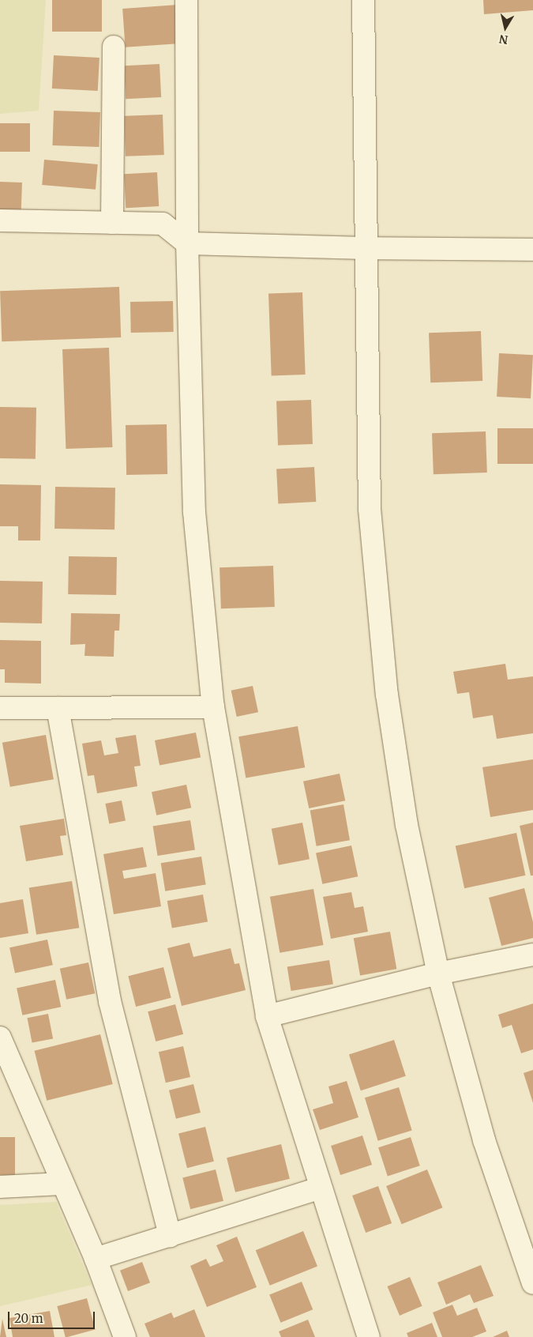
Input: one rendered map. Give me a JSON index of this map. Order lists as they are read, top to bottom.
{
  "scale_bar": "20 m",
  "north": "bottom"
}
